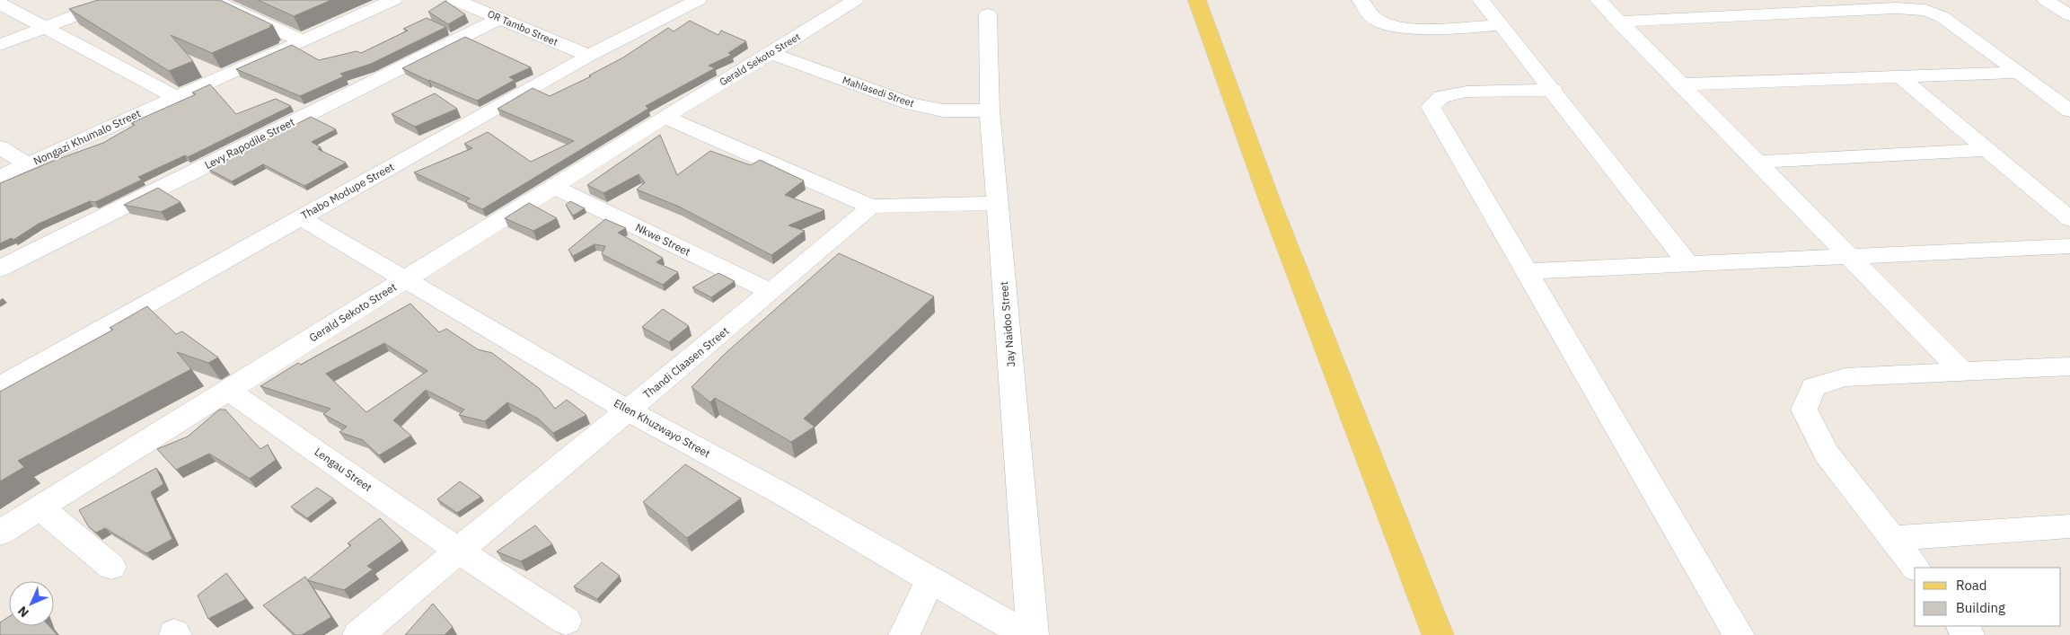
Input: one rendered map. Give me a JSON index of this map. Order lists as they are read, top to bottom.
{
  "streets": {
    "street": [
      "OR Tambo Street",
      "Gerald Sekoto Street",
      "Mahlasedi Street",
      "Nongazi Khumalo Street",
      "Levy Rapodile Street",
      "Thabo Modupe Street",
      "Nkwe Street",
      "Jay Naidoo Street",
      "Thandi Claasen Street",
      "Ellen Khuzwayo Street",
      "Lengau Street"
    ]
  },
  "crossings": [
    ["OR Tambo Street", "Levy Rapodile Street"],
    ["OR Tambo Street", "Thabo Modupe Street"],
    ["Gerald Sekoto Street", "Mahlasedi Street"],
    ["Gerald Sekoto Street", "Nkwe Street"],
    ["Gerald Sekoto Street", "Ellen Khuzwayo Street"],
    ["Gerald Sekoto Street", "Lengau Street"],
    ["Mahlasedi Street", "Jay Naidoo Street"],
    ["Thabo Modupe Street", "Ellen Khuzwayo Street"],
    ["Nkwe Street", "Thandi Claasen Street"],
    ["Thandi Claasen Street", "Ellen Khuzwayo Street"],
    ["Thandi Claasen Street", "Lengau Street"]
  ],
  "legend": ["Road", "Building"],
  "north": "bottom left"
}
